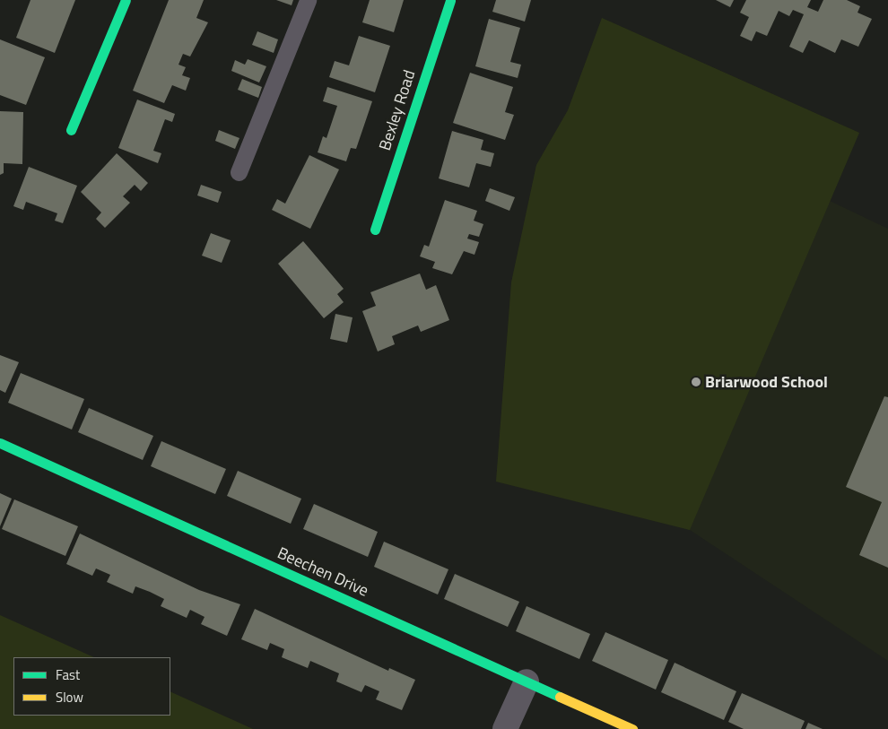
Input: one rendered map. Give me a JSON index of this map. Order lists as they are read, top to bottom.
{
  "streets": {
    "street": ["Bexley Road", "Beechen Drive"]
  },
  "places": ["Briarwood School"],
  "legend": ["Fast", "Slow"]
}
